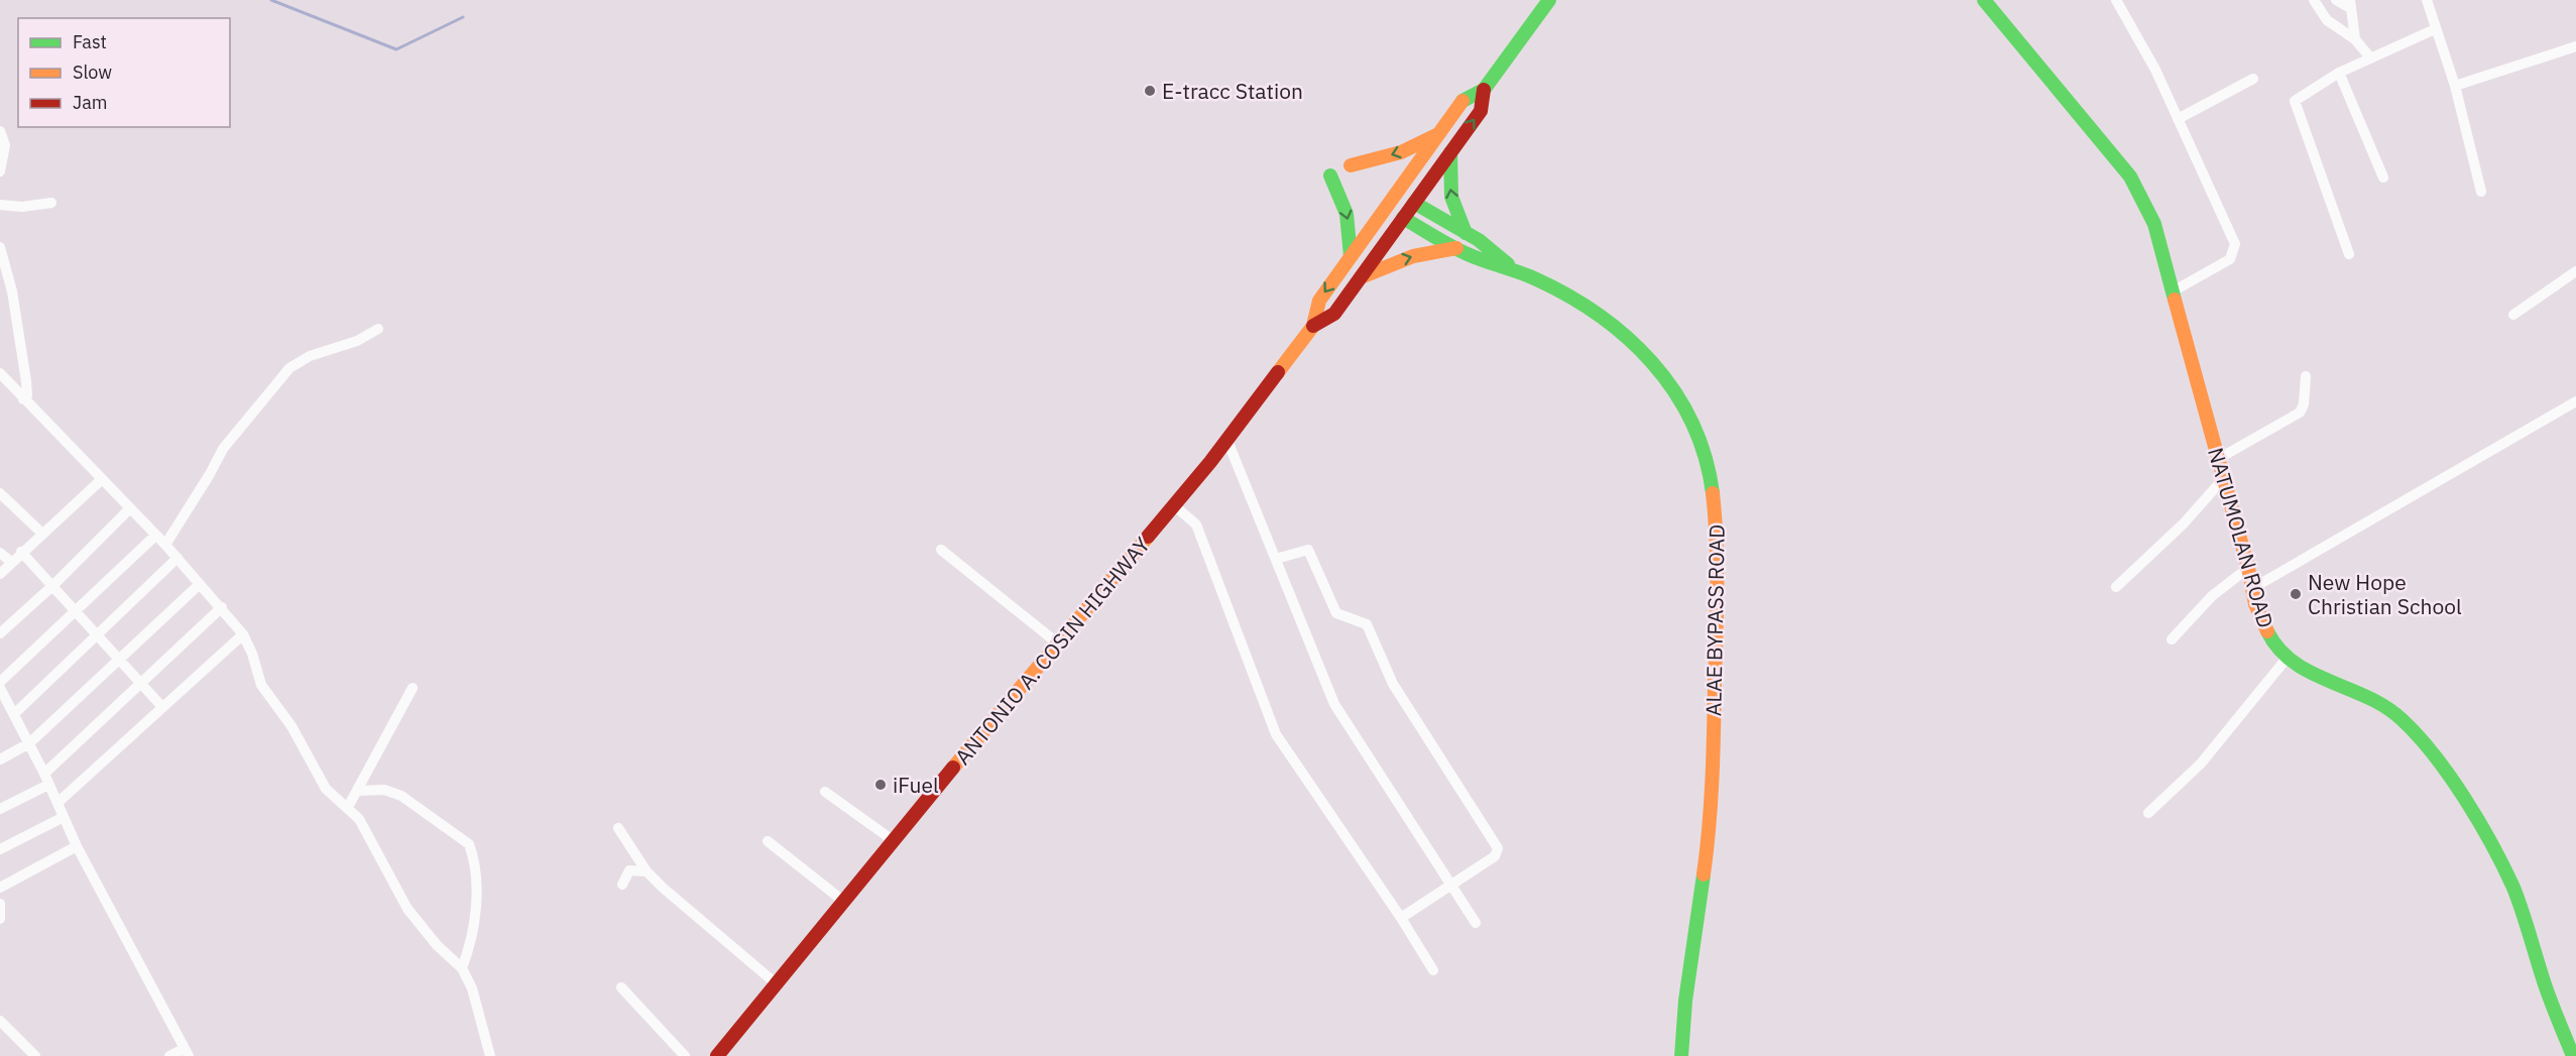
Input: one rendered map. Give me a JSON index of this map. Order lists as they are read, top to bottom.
{
  "streets": {
    "main road": ["NATUMOLAN ROAD", "ALAE BYPASS ROAD", "ANTONIO A. COSIN HIGHWAY"]
  },
  "crossings": [
    ["ALAE BYPASS ROAD", "ANTONIO A. COSIN HIGHWAY"]
  ],
  "places": ["E-tracc Station", "New Hope Christian School", "iFuel"],
  "legend": ["Fast", "Slow", "Jam"]
}
